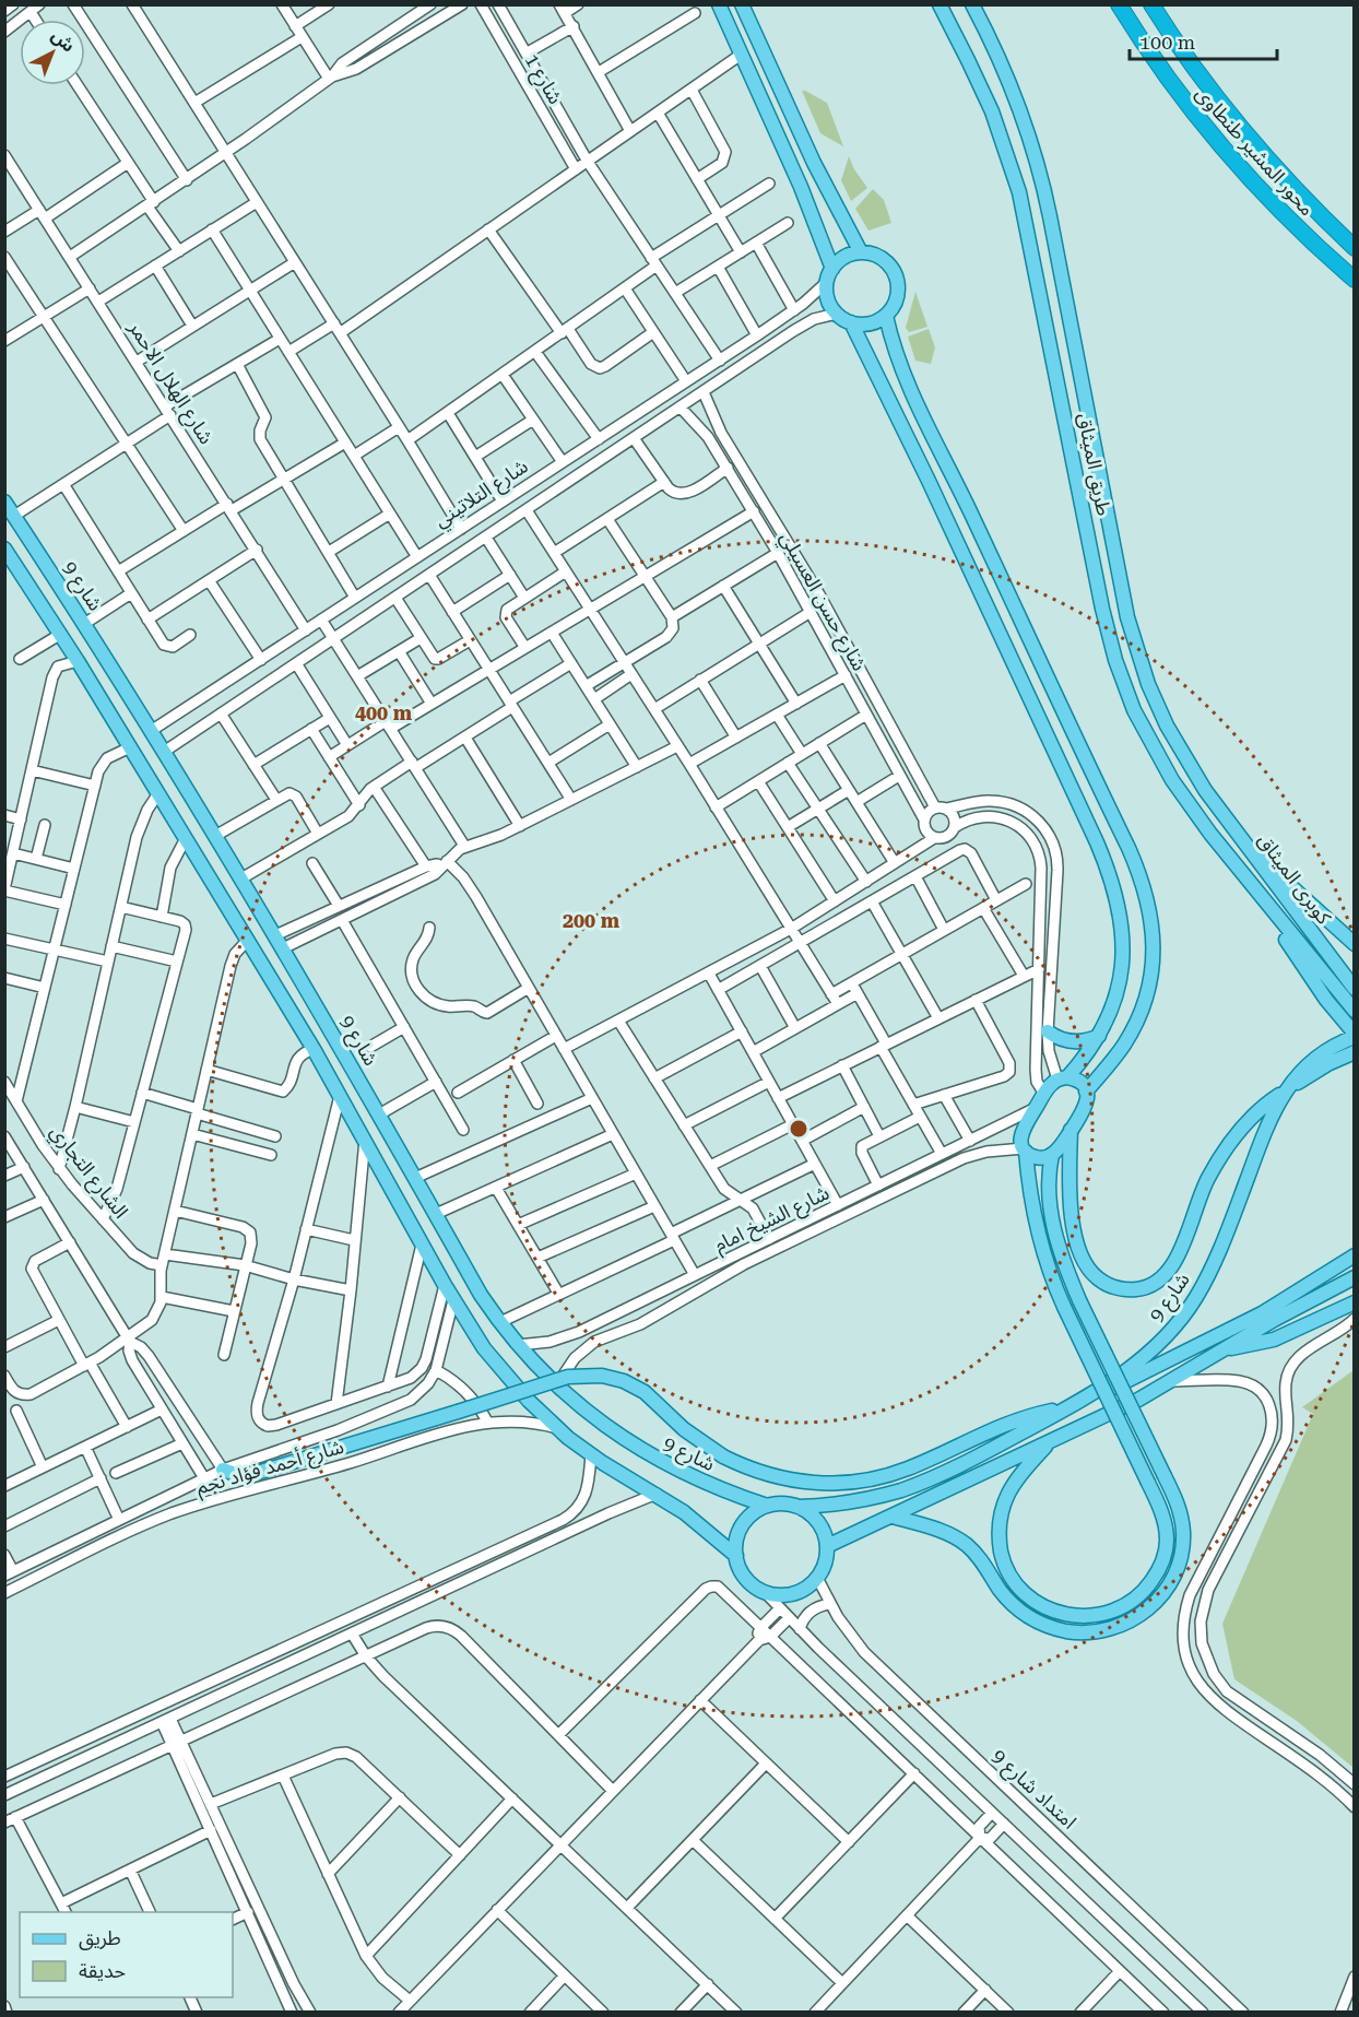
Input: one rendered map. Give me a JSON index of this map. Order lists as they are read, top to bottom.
{
  "streets": {
    "highway": ["محور المشير طنطاوى"],
    "main road": ["طريق الميثاق", "شارع 9", "كوبرى الميثاق"],
    "street": [
      "شارع 1",
      "شارع الهلال الاحمر",
      "شارع التلاتيني",
      "شارع حسن العسيلي",
      "الشارع التجاري",
      "شارع الشيخ امام",
      "شارع أحمد فؤاد نجم",
      "امتداد شارع 9"
    ]
  },
  "crossings": [
    ["شارع 1", "شارع التلاتيني"],
    ["شارع الهلال الاحمر", "شارع التلاتيني"],
    ["طريق الميثاق", "كوبرى الميثاق"],
    ["شارع التلاتيني", "شارع 9"],
    ["شارع التلاتيني", "شارع حسن العسيلي"],
    ["شارع 9", "شارع الشيخ امام"],
    ["شارع 9", "امتداد شارع 9"]
  ],
  "legend": ["طريق", "حديقة"],
  "scale_bar": "100 m",
  "north": "top right",
  "rings": ["400 m", "200 m"]
}
